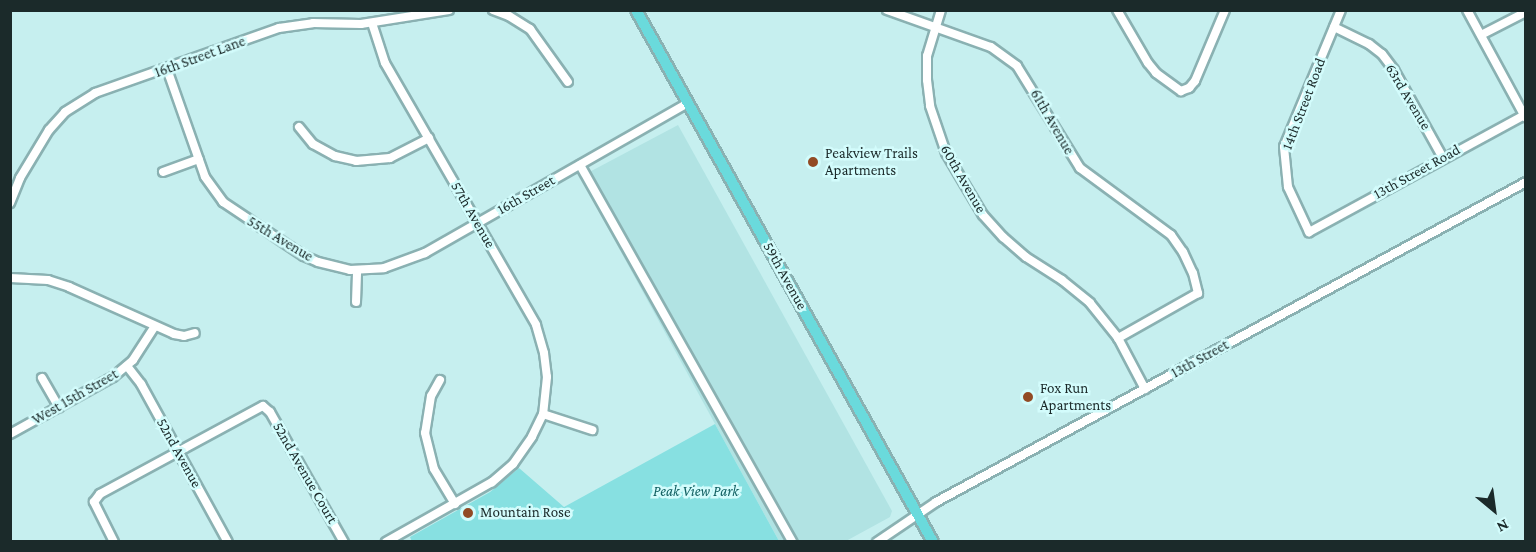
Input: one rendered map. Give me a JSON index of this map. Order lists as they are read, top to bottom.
{
  "streets": {
    "main road": ["59th Avenue"],
    "street": [
      "16th Street Lane",
      "63rd Avenue",
      "14th Street Road",
      "61th Avenue",
      "13th Street Road",
      "60th Avenue",
      "16th Street",
      "57th Avenue",
      "55th Avenue",
      "13th Street",
      "West 15th Street",
      "52nd Avenue",
      "52nd Avenue Court"
    ]
  },
  "crossings": [
    ["16th Street Lane", "57th Avenue"],
    ["16th Street Lane", "55th Avenue"],
    ["63rd Avenue", "14th Street Road"],
    ["63rd Avenue", "13th Street Road"],
    ["14th Street Road", "13th Street Road"],
    ["61th Avenue", "60th Avenue"],
    ["60th Avenue", "13th Street"],
    ["16th Street", "57th Avenue"],
    ["16th Street", "55th Avenue"],
    ["16th Street", "59th Avenue"],
    ["59th Avenue", "13th Street"],
    ["West 15th Street", "52nd Avenue"],
    ["52nd Avenue", "52nd Avenue Court"]
  ],
  "parks": ["Peak View Park"],
  "places": ["Peakview Trails Apartments", "Fox Run Apartments", "Mountain Rose"],
  "north": "bottom right"
}
